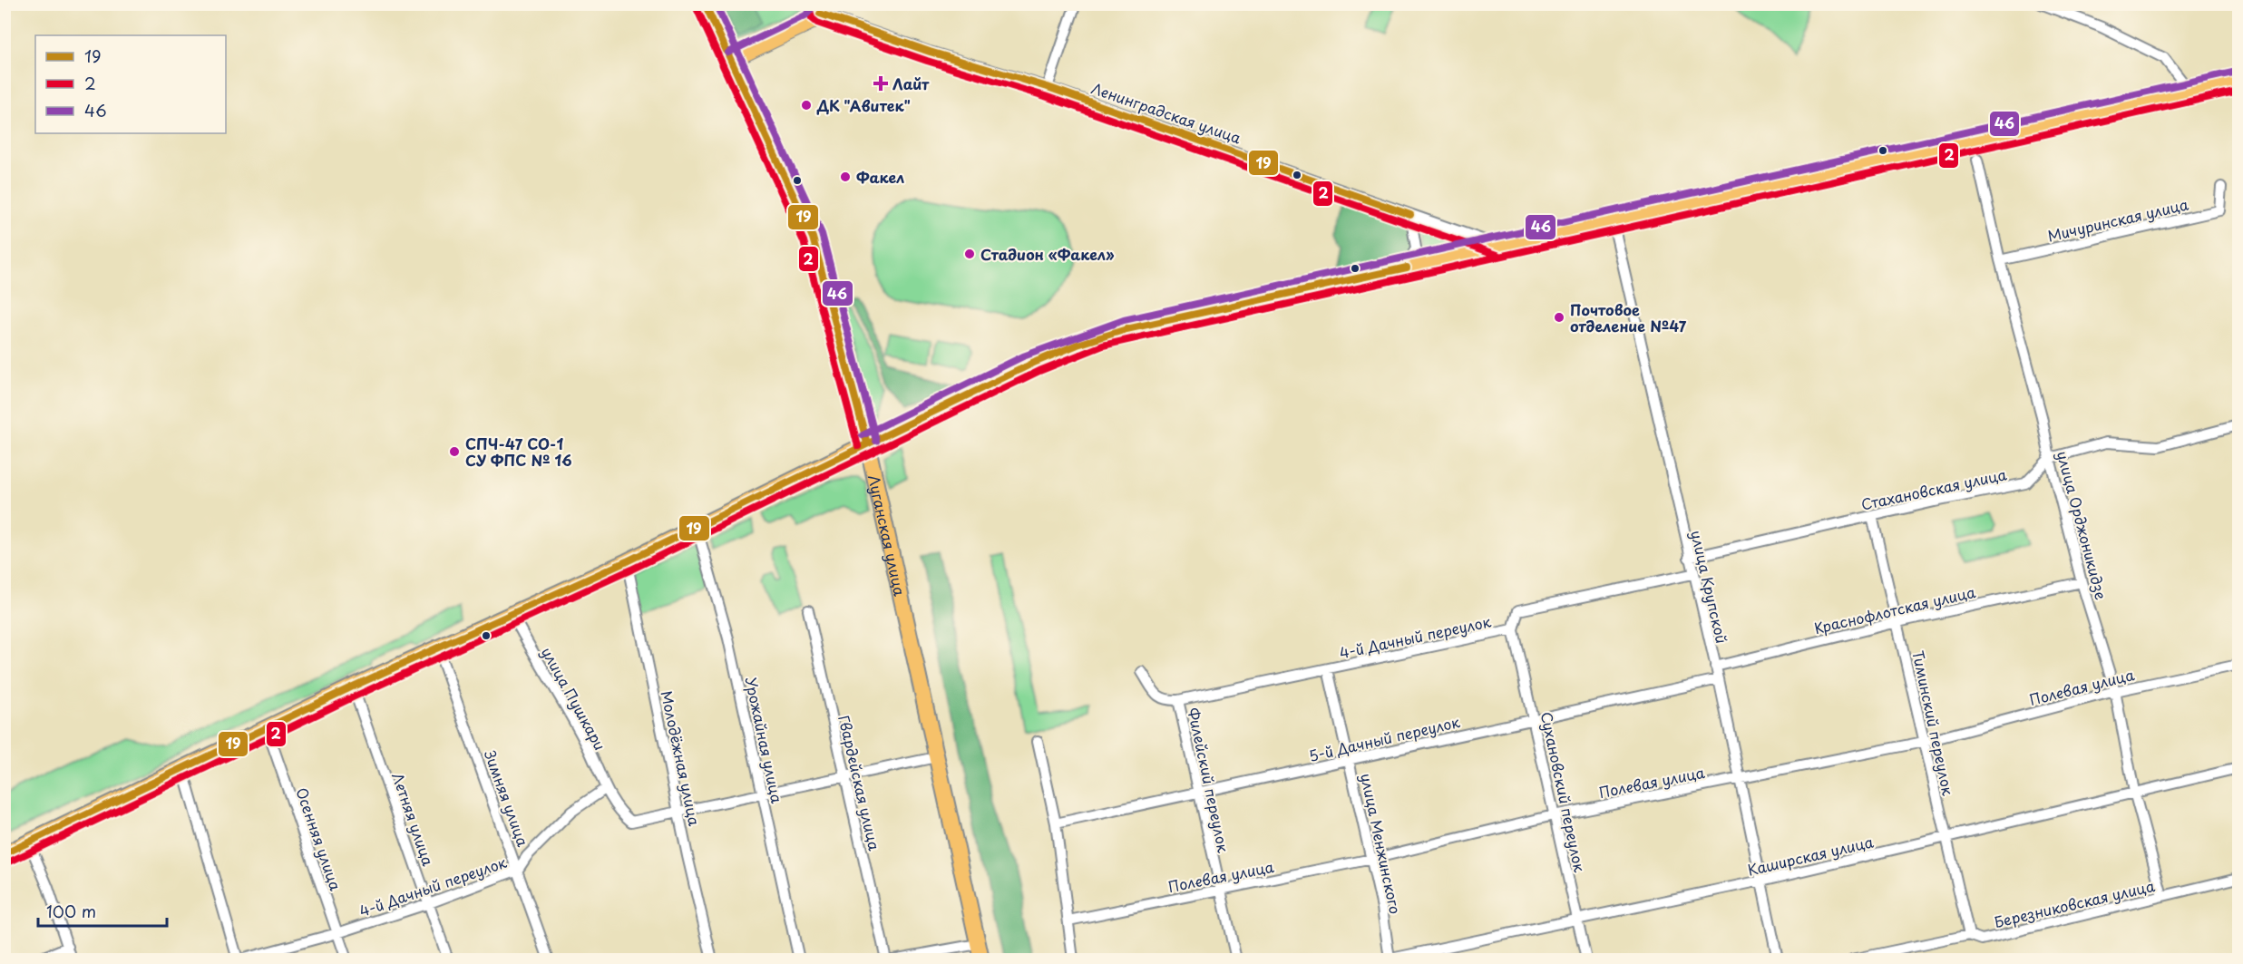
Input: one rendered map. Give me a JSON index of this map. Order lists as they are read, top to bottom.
{
  "streets": {
    "highway": ["Луганская улица"],
    "main road": ["Ленинградская улица"],
    "street": [
      "Мичуринская улица",
      "Стахановская улица",
      "улица Орджоникидзе",
      "улица Крупской",
      "Краснофлотская улица",
      "4-й Дачный переулок",
      "Полевая улица",
      "улица Пушкари",
      "Тиминский переулок",
      "5-й Дачный переулок",
      "Урожайная улица",
      "Молодёжная улица",
      "Филейский переулок",
      "Гвардейская улица",
      "Сухановский переулок",
      "Зимняя улица",
      "Летняя улица",
      "Осенняя улица",
      "улица Менжинского",
      "Каширская улица",
      "Березниковская улица"
    ]
  },
  "crossings": [
    ["Ленинградская улица", "Луганская улица"],
    ["Мичуринская улица", "улица Орджоникидзе"],
    ["Стахановская улица", "улица Орджоникидзе"],
    ["Стахановская улица", "улица Крупской"],
    ["Стахановская улица", "Тиминский переулок"],
    ["улица Орджоникидзе", "Краснофлотская улица"],
    ["улица Орджоникидзе", "Полевая улица"],
    ["улица Орджоникидзе", "Каширская улица"],
    ["улица Орджоникидзе", "Березниковская улица"],
    ["улица Крупской", "Краснофлотская улица"],
    ["улица Крупской", "4-й Дачный переулок"],
    ["улица Крупской", "Полевая улица"],
    ["улица Крупской", "5-й Дачный переулок"],
    ["улица Крупской", "Каширская улица"],
    ["Краснофлотская улица", "Тиминский переулок"],
    ["4-й Дачный переулок", "улица Пушкари"],
    ["4-й Дачный переулок", "Филейский переулок"],
    ["4-й Дачный переулок", "Сухановский переулок"],
    ["4-й Дачный переулок", "Зимняя улица"],
    ["4-й Дачный переулок", "Летняя улица"],
    ["4-й Дачный переулок", "Осенняя улица"],
    ["4-й Дачный переулок", "улица Менжинского"],
    ["Полевая улица", "Тиминский переулок"],
    ["Полевая улица", "Филейский переулок"],
    ["Полевая улица", "Сухановский переулок"],
    ["Полевая улица", "улица Менжинского"],
    ["улица Пушкари", "Молодёжная улица"],
    ["Тиминский переулок", "Каширская улица"],
    ["Тиминский переулок", "Березниковская улица"],
    ["5-й Дачный переулок", "Филейский переулок"],
    ["5-й Дачный переулок", "Сухановский переулок"],
    ["5-й Дачный переулок", "улица Менжинского"],
    ["Сухановский переулок", "Каширская улица"],
    ["улица Менжинского", "Каширская улица"]
  ],
  "places": {
    "health": ["Лайт"],
    "other": [
      "ДК \"Авитек\"",
      "Факел",
      "Стадион «Факел»",
      "Почтовое отделение №47",
      "СПЧ-47 СО-1 СУ ФПС № 16"
    ]
  },
  "lines": ["transit line 19", "transit line 46", "transit line 2"],
  "legend": ["19", "2", "46"],
  "scale_bar": "100 m"
}
